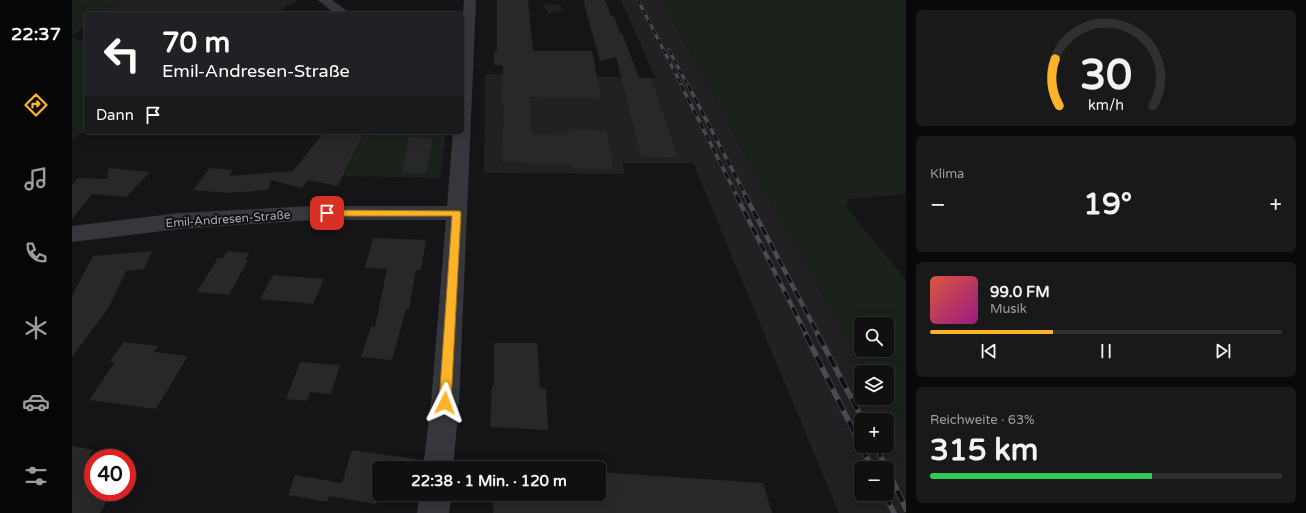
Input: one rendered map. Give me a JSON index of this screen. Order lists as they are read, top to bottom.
{
  "streets": {
    "street": ["Emil-Andresen-Straße"]
  },
  "page": {
    "tabs": "22:37",
    "turn": ["70 m", "Emil-Andresen-Straße"],
    "then": "Dann",
    "tile": [
      "Klima",
      ["Reichweite · 63%", "315 km"]
    ],
    "heat": ["−", "19°", "+"],
    "song": ["99.0 FM", "Musik"],
    "map_buttons": ["+", "−"],
    "limit": "40",
    "trip": "22:38 · 1 Min. · 120 m",
    "gauge": ["30", "km/h"]
  }
}
